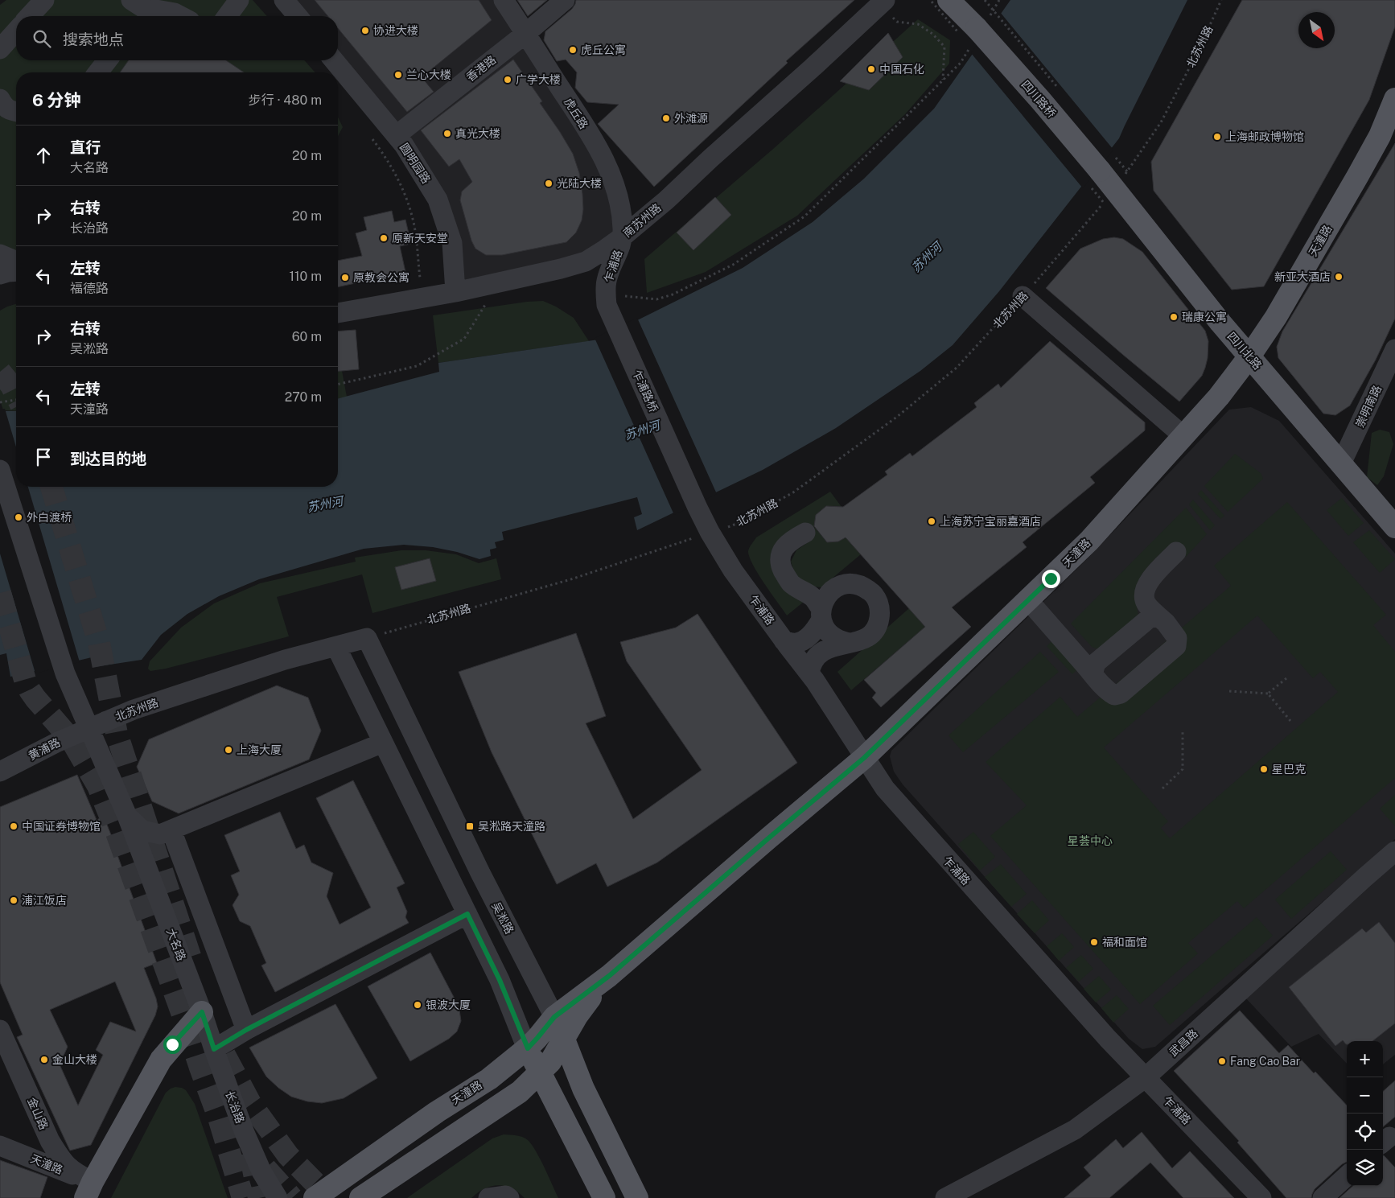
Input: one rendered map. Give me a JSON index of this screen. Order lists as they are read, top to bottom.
{
  "streets": {
    "main road": [
      "四川路桥",
      "天潼路",
      "四川北路",
      "吴淞路"
    ],
    "street": [
      "北苏州路",
      "香港路",
      "虎丘路",
      "圆明园路",
      "南苏州路",
      "乍浦路",
      "乍浦路桥",
      "崇明南路",
      "黄浦路",
      "大名路",
      "武昌路",
      "长治路",
      "金山路"
    ]
  },
  "crossings": [
    ["北苏州路", "乍浦路"],
    ["北苏州路", "四川北路"],
    ["北苏州路", "黄浦路"],
    ["北苏州路", "吴淞路"],
    ["北苏州路", "大名路"],
    ["香港路", "虎丘路"],
    ["香港路", "圆明园路"],
    ["四川路桥", "四川北路"],
    ["虎丘路", "南苏州路"],
    ["虎丘路", "乍浦路"],
    ["圆明园路", "南苏州路"],
    ["南苏州路", "乍浦路"],
    ["天潼路", "乍浦路"],
    ["天潼路", "四川北路"],
    ["天潼路", "吴淞路"],
    ["天潼路", "金山路"],
    ["乍浦路", "乍浦路桥"],
    ["乍浦路", "武昌路"],
    ["四川北路", "崇明南路"],
    ["黄浦路", "大名路"],
    ["大名路", "长治路"]
  ],
  "water": ["苏州河"],
  "parks": ["星荟中心"],
  "places": {
    "other": [
      "协进大楼",
      "虎丘公寓",
      "中国石化",
      "兰心大楼",
      "广学大楼",
      "外滩源",
      "真光大楼",
      "上海邮政博物馆",
      "光陆大楼",
      "原新天安堂",
      "新亚大酒店",
      "原教会公寓",
      "瑞康公寓",
      "外白渡桥",
      "上海苏宁宝丽嘉酒店",
      "上海大厦",
      "星巴克",
      "中国证券博物馆",
      "浦江饭店",
      "福和面馆",
      "银波大厦",
      "金山大楼",
      "Fang Cao Bar"
    ],
    "transit": ["吴淞路天潼路"]
  },
  "north": "bottom right",
  "page": {
    "search": "搜索地点",
    "heading": ["6 分钟", "步行 · 480 m"],
    "list": [
      ["直行", "大名路", "20 m"],
      ["右转", "长治路", "20 m"],
      ["左转", "福德路", "110 m"],
      ["右转", "吴淞路", "60 m"],
      ["左转", "天潼路", "270 m"],
      "到达目的地"
    ],
    "map_buttons": ["+", "−"]
  }
}
